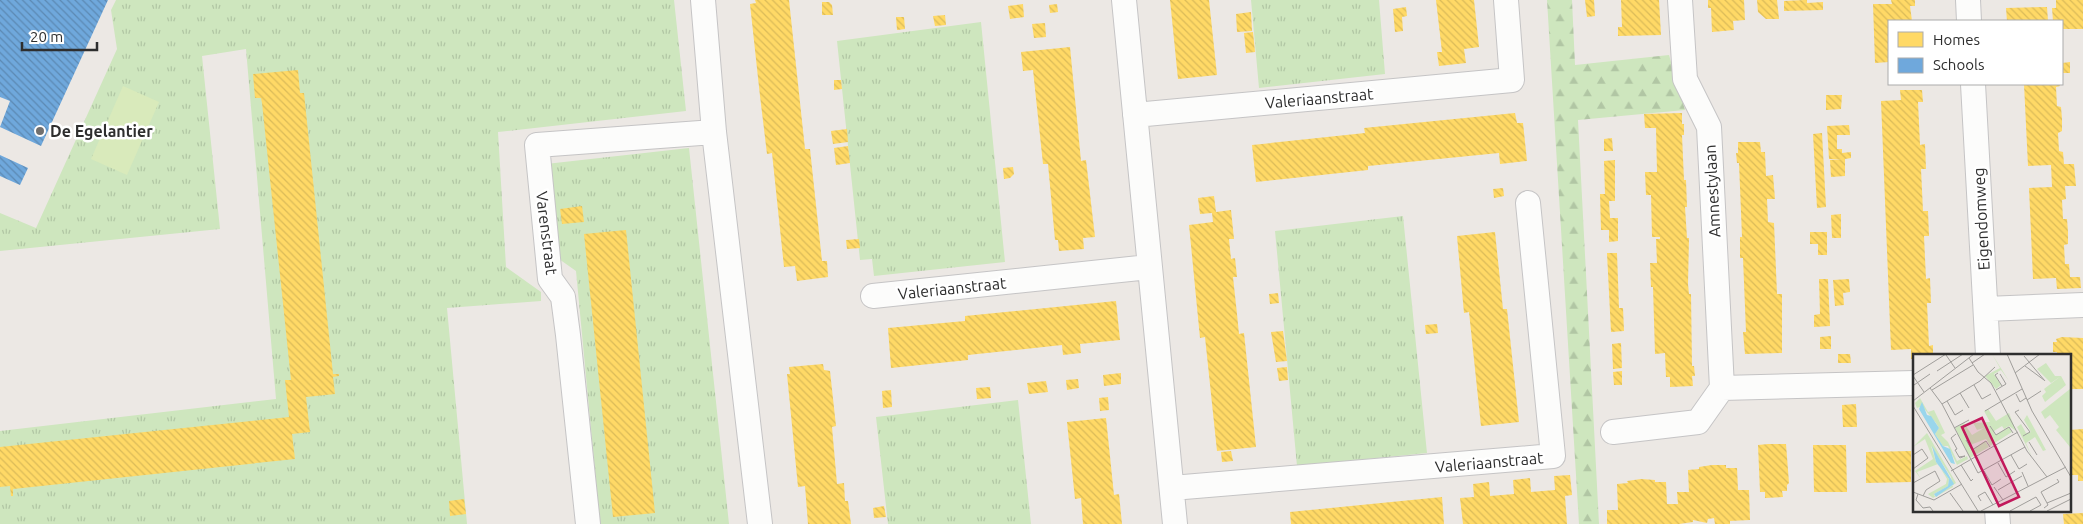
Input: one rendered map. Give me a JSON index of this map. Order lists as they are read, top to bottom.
{
  "streets": {
    "street": [
      "Valeriaanstraat",
      "Amnestylaan",
      "Eigendomweg",
      "Varenstraat"
    ]
  },
  "places": ["De Egelantier"],
  "legend": ["Homes", "Schools"],
  "scale_bar": "20 m"
}
